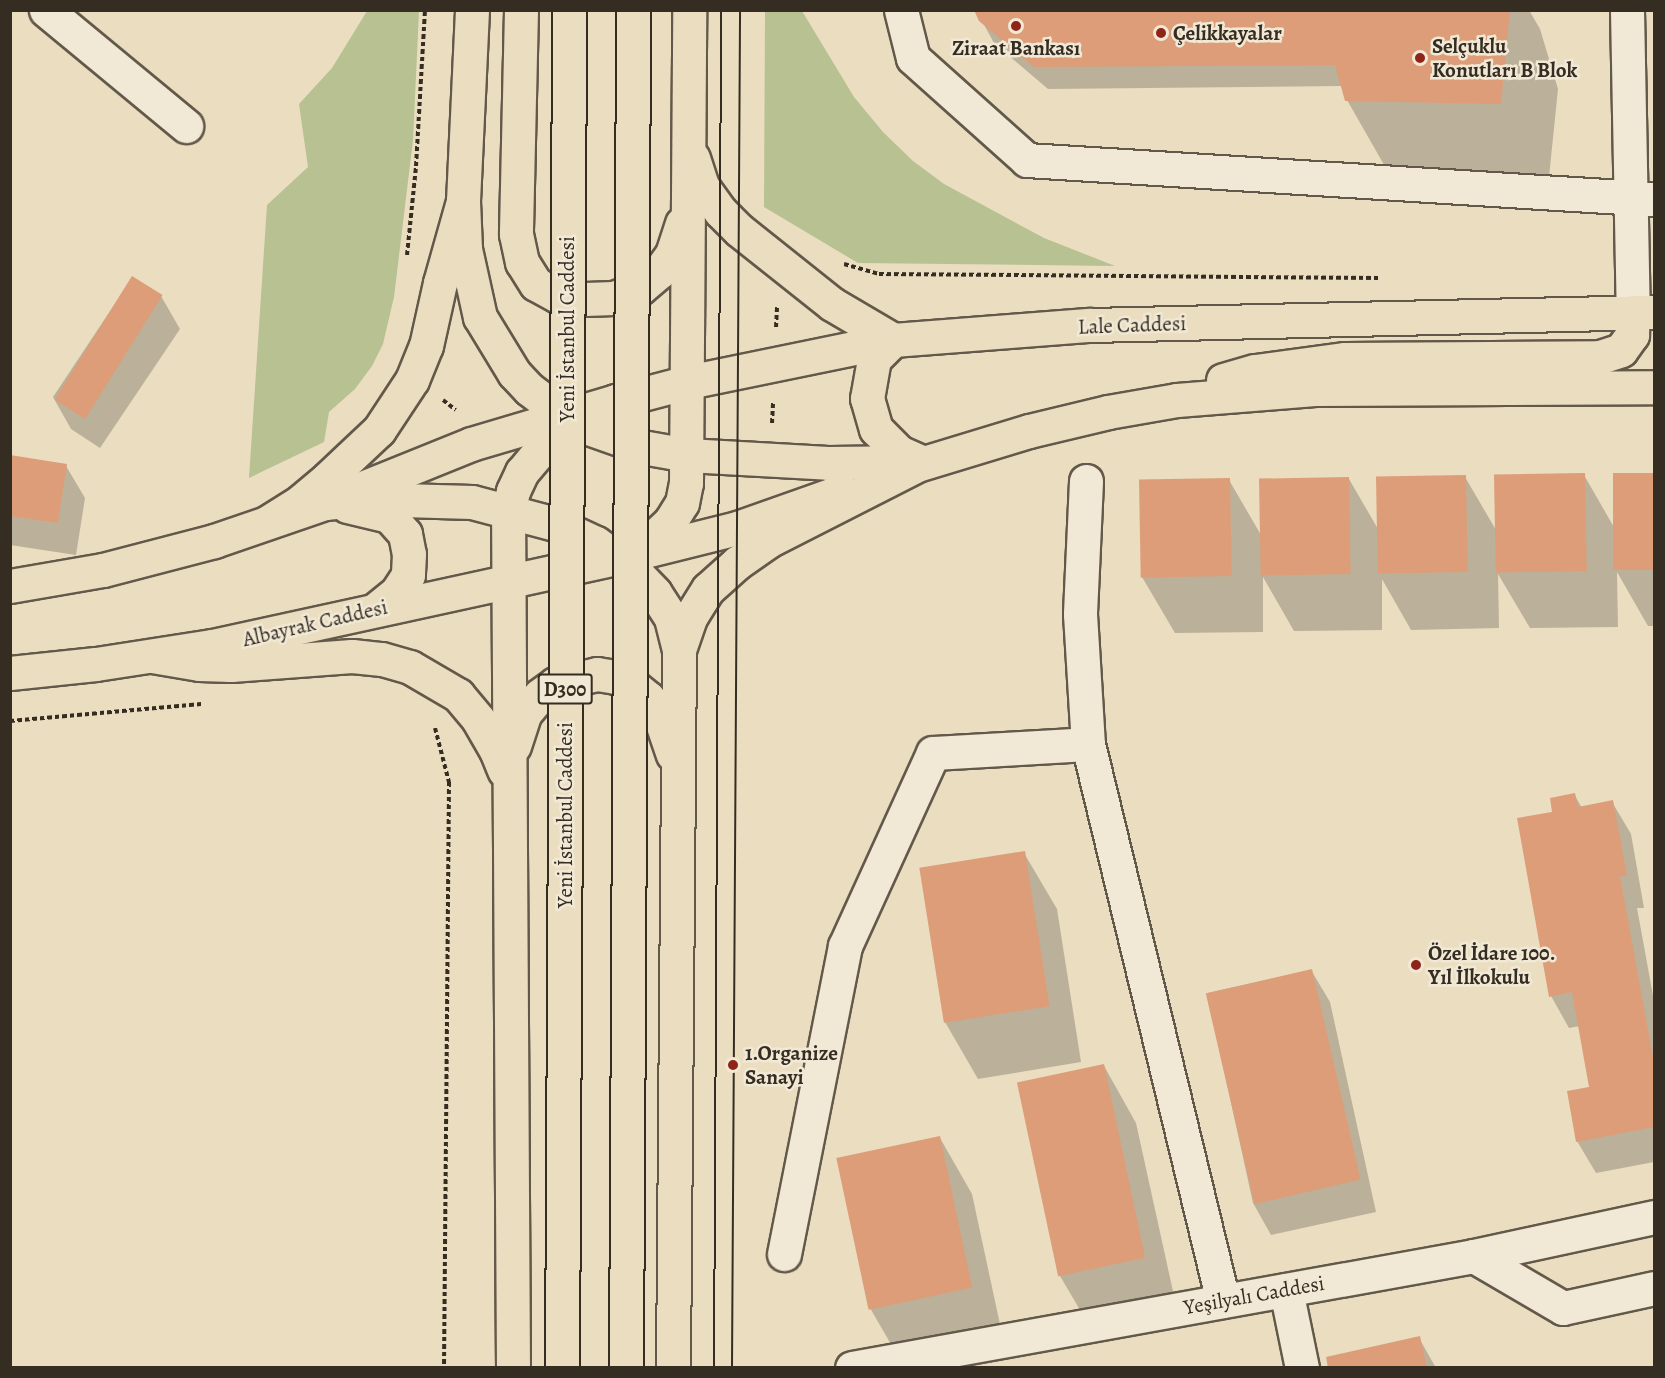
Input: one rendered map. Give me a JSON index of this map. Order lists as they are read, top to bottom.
{
  "streets": {
    "main road": [
      "Lale Caddesi",
      "Yeni İstanbul Caddesi",
      "Albayrak Caddesi",
      "D300"
    ],
    "street": ["Yeşilyalı Caddesi"]
  },
  "places": [
    "Ziraat Bankası",
    "Çelikkayalar",
    "Selçuklu Konutları B Blok",
    "Özel İdare 100. Yıl İlkokulu",
    "1.Organize Sanayi"
  ]
}
